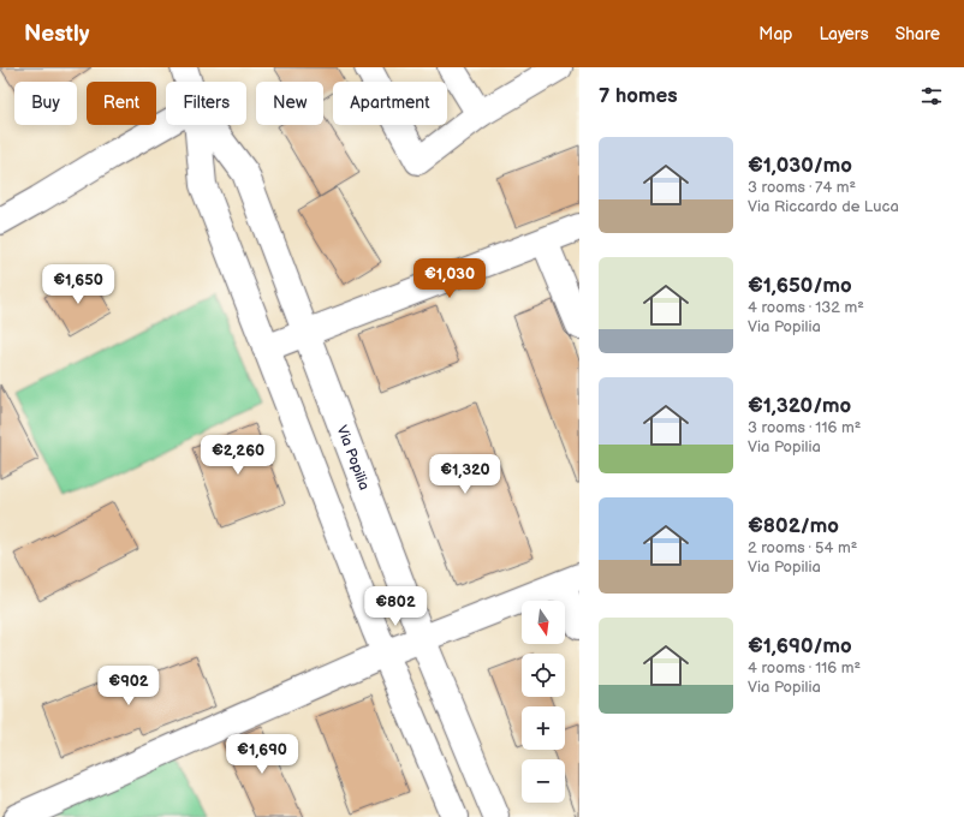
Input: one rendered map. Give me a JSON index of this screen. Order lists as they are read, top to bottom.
{
  "streets": {
    "street": ["Via Popilia"]
  },
  "north": "bottom",
  "page": {
    "header": "Nestly",
    "nav": ["Map", "Layers", "Share"],
    "heading": "7 homes",
    "chip": [
      "Buy",
      "Rent",
      "Filters",
      "New",
      "Apartment"
    ],
    "list": [
      {
        "name": "€1,030/mo",
        "note": "3 rooms · 74 m² · Via Riccardo de Luca"
      },
      {
        "name": "€1,650/mo",
        "note": "4 rooms · 132 m² · Via Popilia"
      },
      {
        "name": "€1,320/mo",
        "note": "3 rooms · 116 m² · Via Popilia"
      },
      {
        "name": "€802/mo",
        "note": "2 rooms · 54 m² · Via Popilia"
      },
      {
        "name": "€1,690/mo",
        "note": "4 rooms · 116 m² · Via Popilia"
      }
    ],
    "price": [
      "€1,030",
      "€1,650",
      "€2,260",
      "€1,320",
      "€802",
      "€902",
      "€1,690"
    ],
    "map_buttons": ["+", "−"]
  }
}
